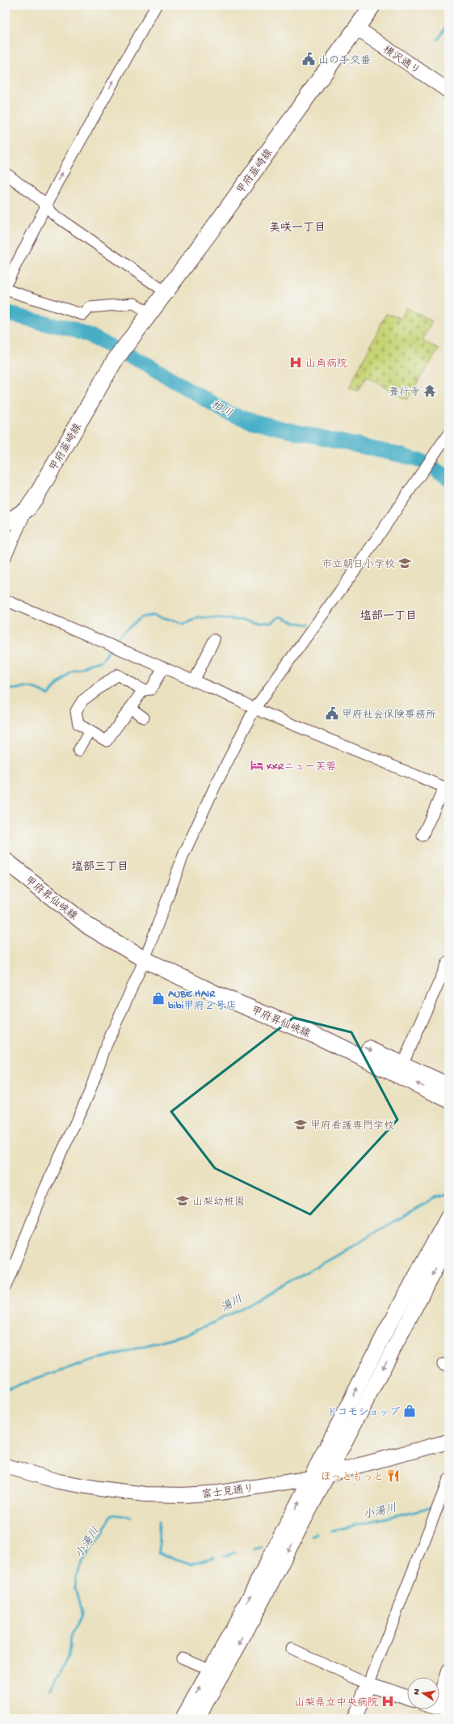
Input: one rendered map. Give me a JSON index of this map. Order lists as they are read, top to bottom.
{
  "streets": {
    "main road": ["甲府韮崎線", "甲府昇仙峡線"],
    "street": ["横沢通り", "富士見通り"]
  },
  "crossings": [
    ["横沢通り", "甲府韮崎線"]
  ],
  "districts": ["美咲一丁目", "塩部一丁目", "塩部三丁目"],
  "water": ["相川", "湯川", "小湯川"],
  "places": {
    "public building": ["山の手交番", "甲府社会保険事務所"],
    "hospital": ["山角病院", "山梨県立中央病院"],
    "temple": ["養行寺"],
    "school or university": ["市立朝日小学校", "甲府看護専門学校", "山梨幼稚園"],
    "hotel": ["KKRニュー芙蓉"],
    "shop": ["AUBE HAIR bibi甲府２号店", "ドコモショップ"],
    "restaurant": ["ほっともっと"]
  },
  "north": "left"
}
